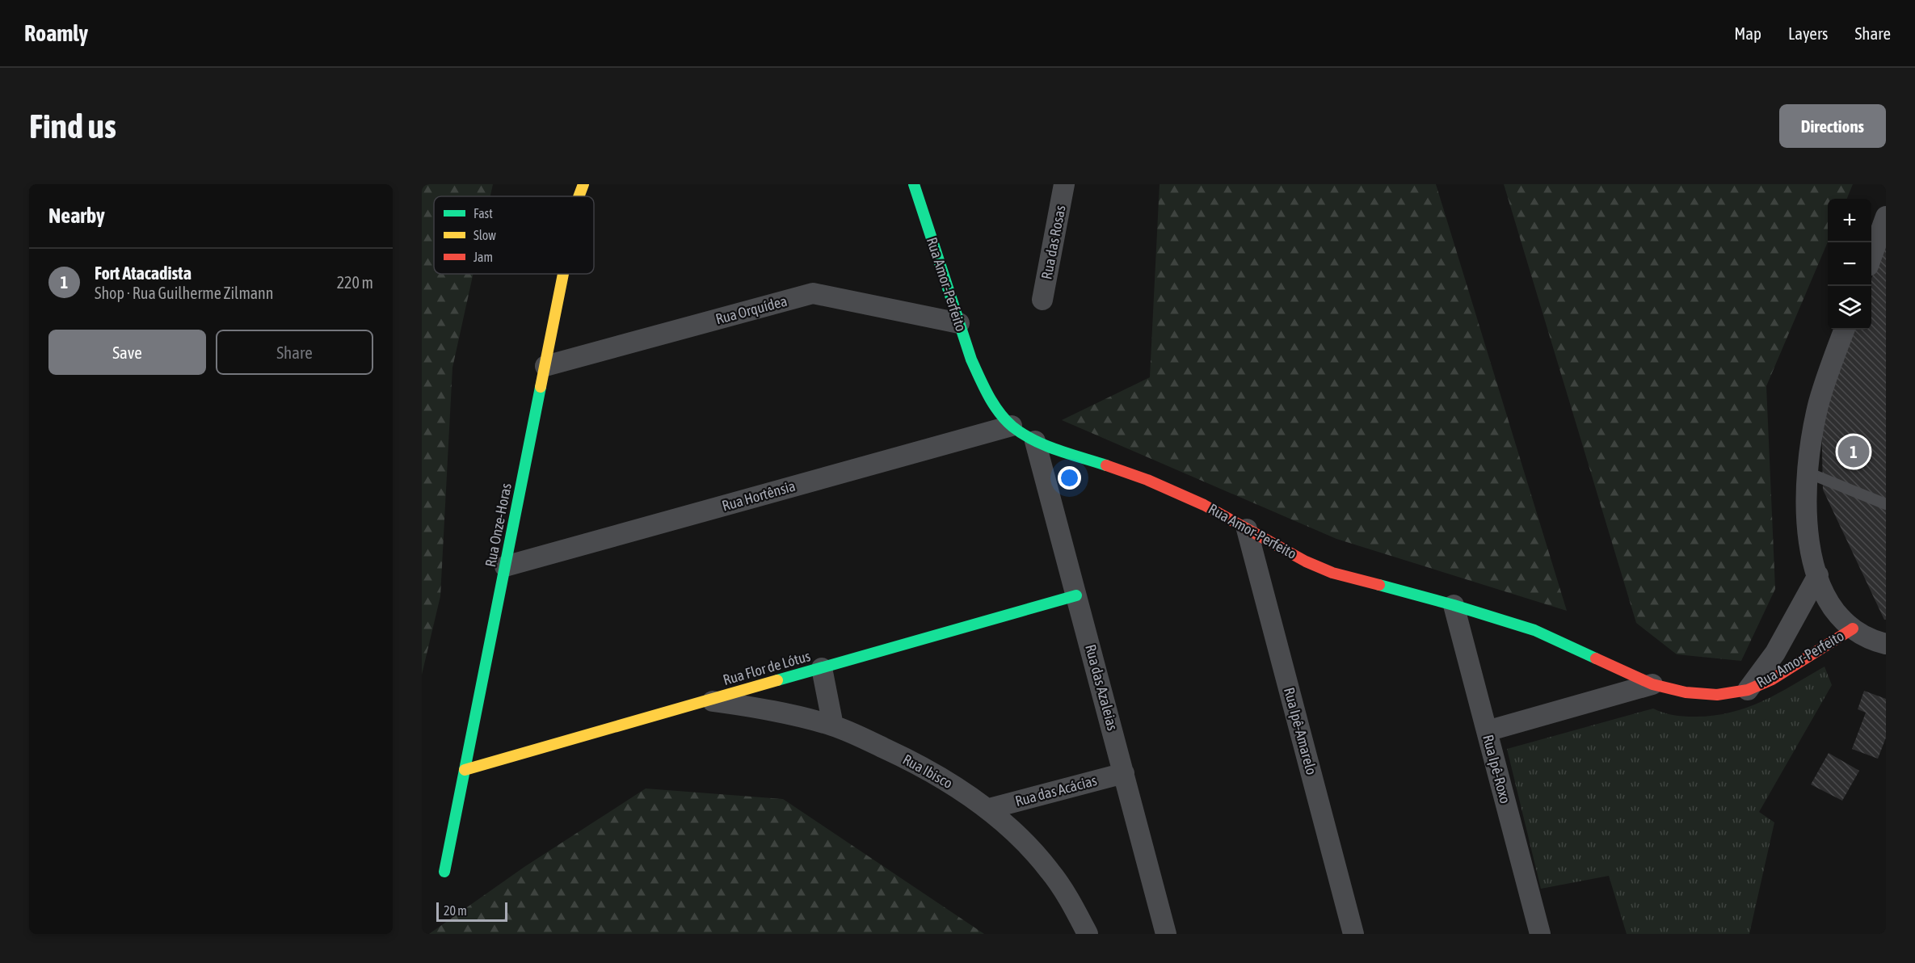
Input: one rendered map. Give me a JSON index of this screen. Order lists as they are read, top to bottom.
{
  "streets": {
    "street": [
      "Rua das Rosas",
      "Rua Amor-Perfeito",
      "Rua Orquídea",
      "Rua Hortênsia",
      "Rua Onze-Horas",
      "Rua Flor de Lótus",
      "Rua das Azaleias",
      "Rua Ipê-Amarelo",
      "Rua Ipê-Roxo",
      "Rua Ibisco",
      "Rua das Acácias"
    ]
  },
  "crossings": [
    ["Rua Amor-Perfeito", "Rua Orquídea"],
    ["Rua Amor-Perfeito", "Rua Hortênsia"],
    ["Rua Amor-Perfeito", "Rua das Azaleias"],
    ["Rua Amor-Perfeito", "Rua Ipê-Amarelo"],
    ["Rua Amor-Perfeito", "Rua Ipê-Roxo"],
    ["Rua Orquídea", "Rua Onze-Horas"],
    ["Rua Hortênsia", "Rua Onze-Horas"],
    ["Rua Onze-Horas", "Rua Flor de Lótus"],
    ["Rua Flor de Lótus", "Rua das Azaleias"],
    ["Rua Flor de Lótus", "Rua Ibisco"],
    ["Rua das Azaleias", "Rua das Acácias"],
    ["Rua Ibisco", "Rua das Acácias"]
  ],
  "legend": ["Fast", "Slow", "Jam"],
  "scale_bar": "20 m",
  "page": {
    "header": "Roamly",
    "nav": ["Map", "Layers", "Share"],
    "buttons": [
      "Directions",
      ["Save", "Share"]
    ],
    "title": "Find us",
    "heading": "Nearby",
    "map_buttons": ["+", "−"],
    "list": [
      {
        "mark": "1",
        "name": "Fort Atacadista",
        "note": "Shop · Rua Guilherme Zilmann",
        "value": "220 m"
      }
    ],
    "pins": "1",
    "scale": "20 m"
  }
}
